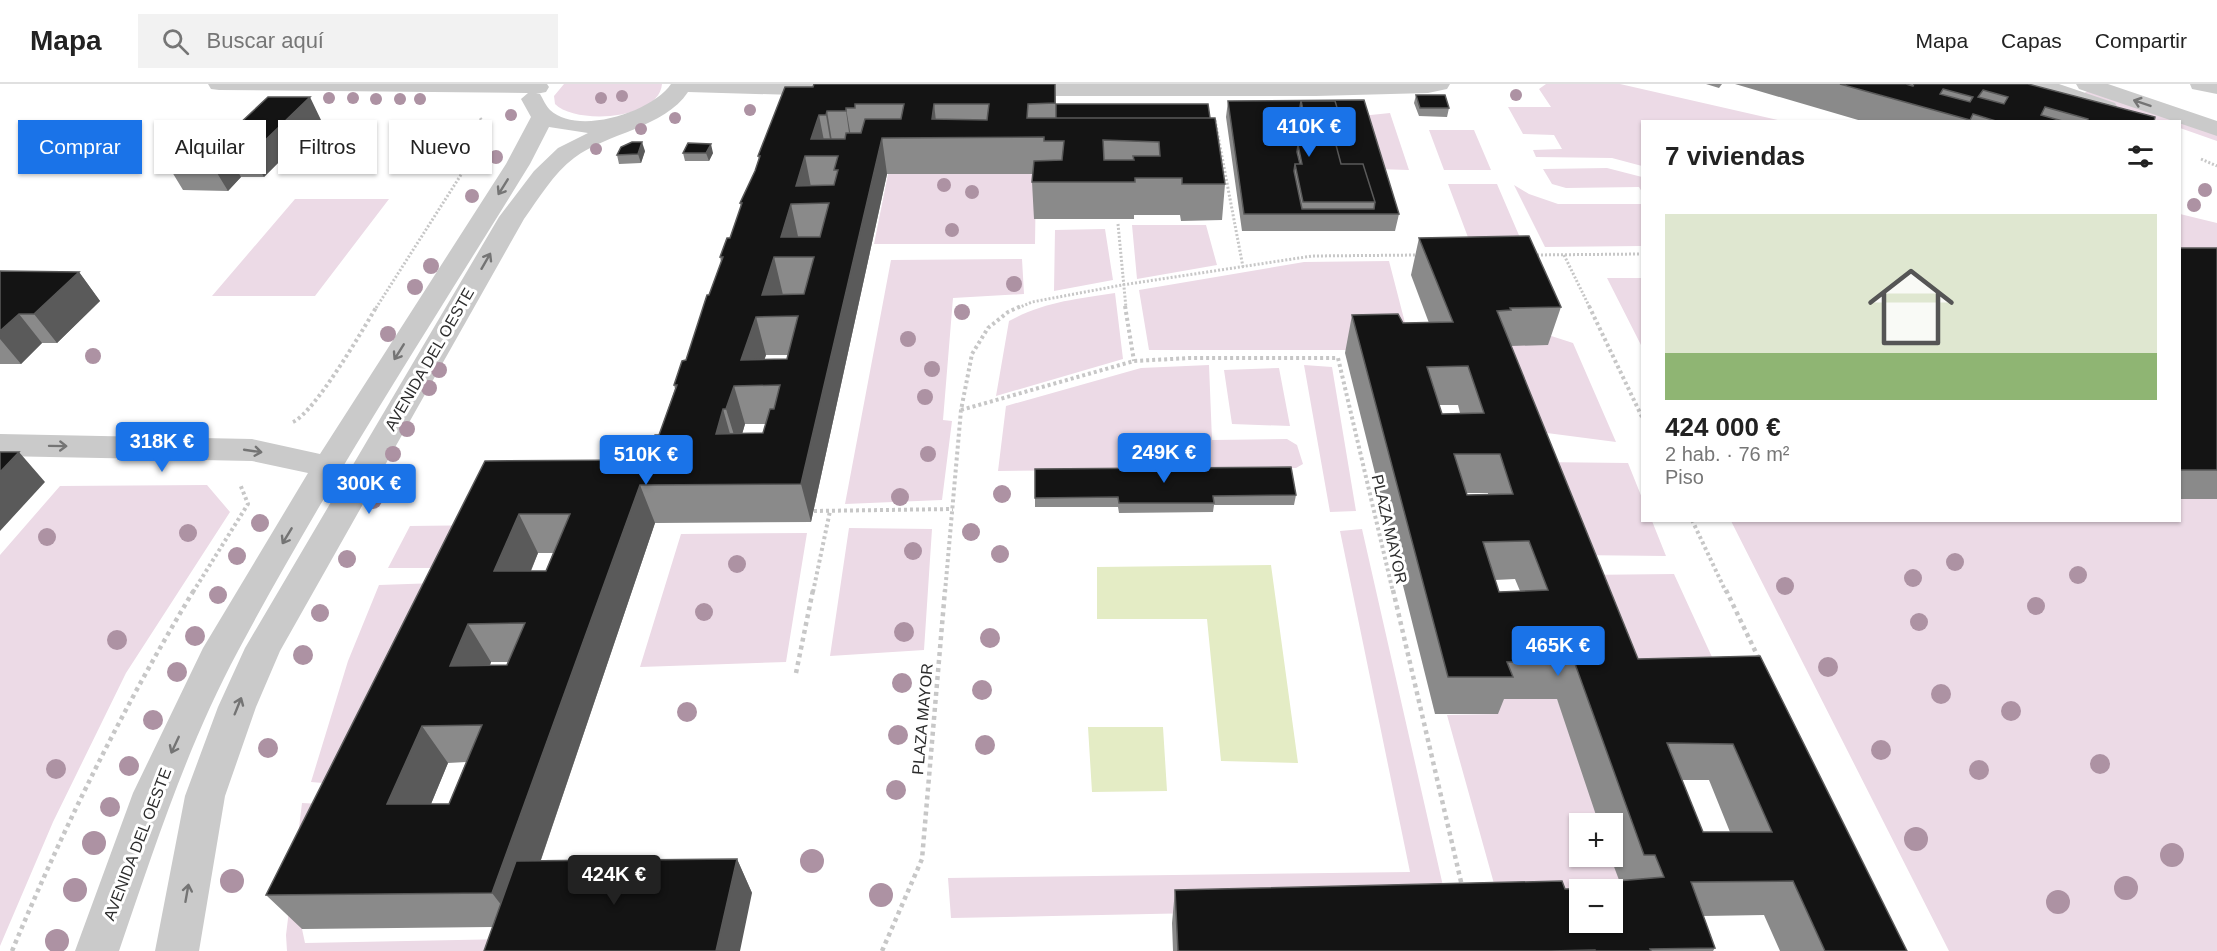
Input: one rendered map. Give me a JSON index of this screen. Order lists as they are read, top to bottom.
{
  "streets": {
    "street": ["AVENIDA DEL OESTE"],
    "path": ["PLAZA MAYOR"]
  },
  "page": {
    "header": "Mapa",
    "search": "Buscar aquí",
    "nav": ["Mapa", "Capas", "Compartir"],
    "price": [
      "410K €",
      "318K €",
      "249K €",
      "510K €",
      "300K €",
      "465K €",
      "424K €"
    ],
    "chip": [
      "Comprar",
      "Alquilar",
      "Filtros",
      "Nuevo"
    ],
    "heading": "7 viviendas",
    "list": [
      {
        "name": "424 000 €",
        "note": "2 hab. · 76 m² · Piso"
      }
    ],
    "map_buttons": ["+", "−"]
  }
}
